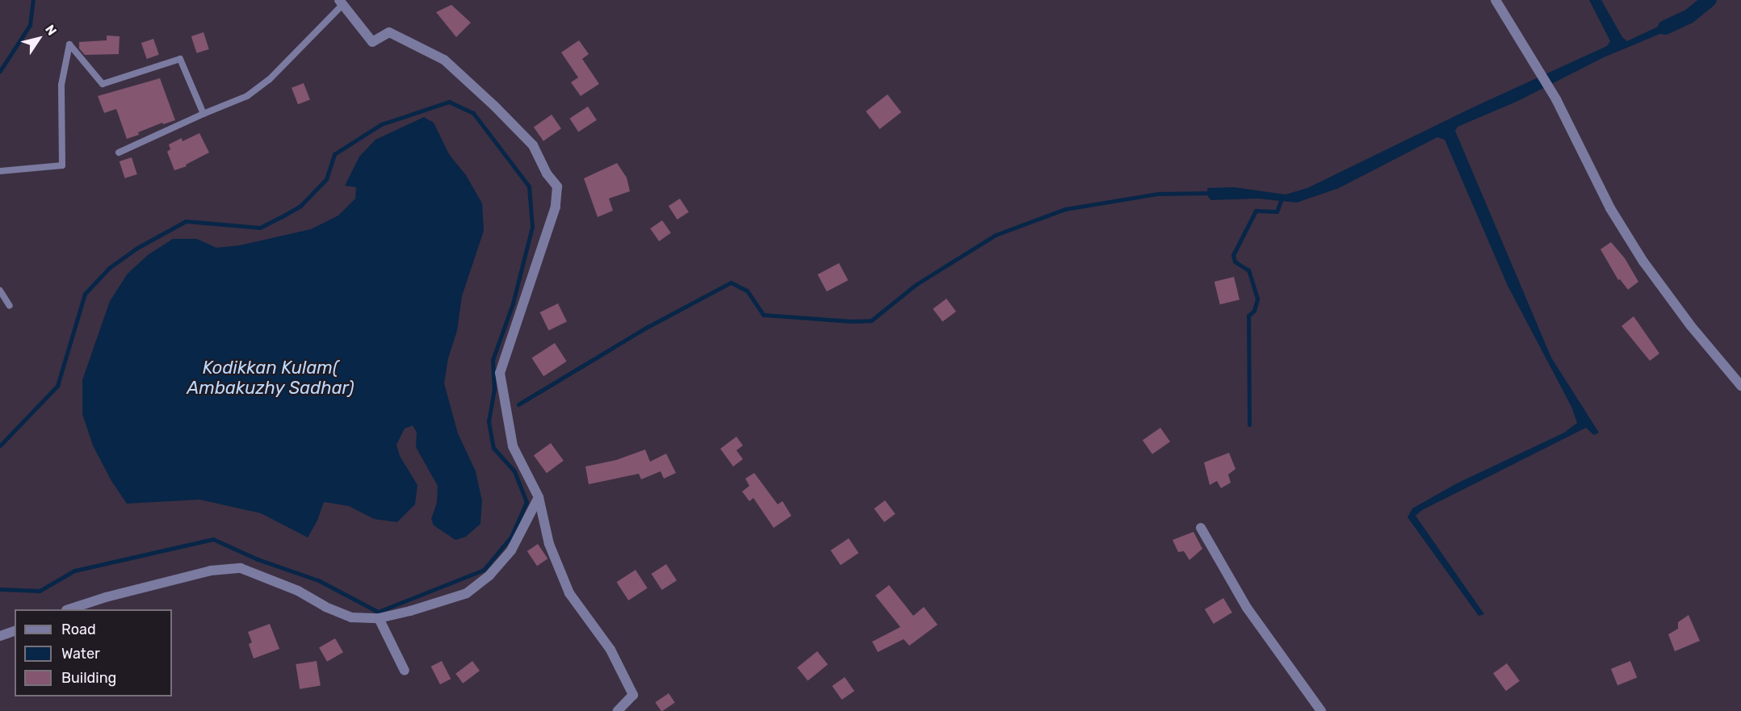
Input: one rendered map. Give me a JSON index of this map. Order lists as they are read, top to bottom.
{
  "water": ["Kodikkan Kulam( Ambakuzhy Sadhar)"],
  "legend": ["Road", "Water", "Building"],
  "north": "top right"
}
